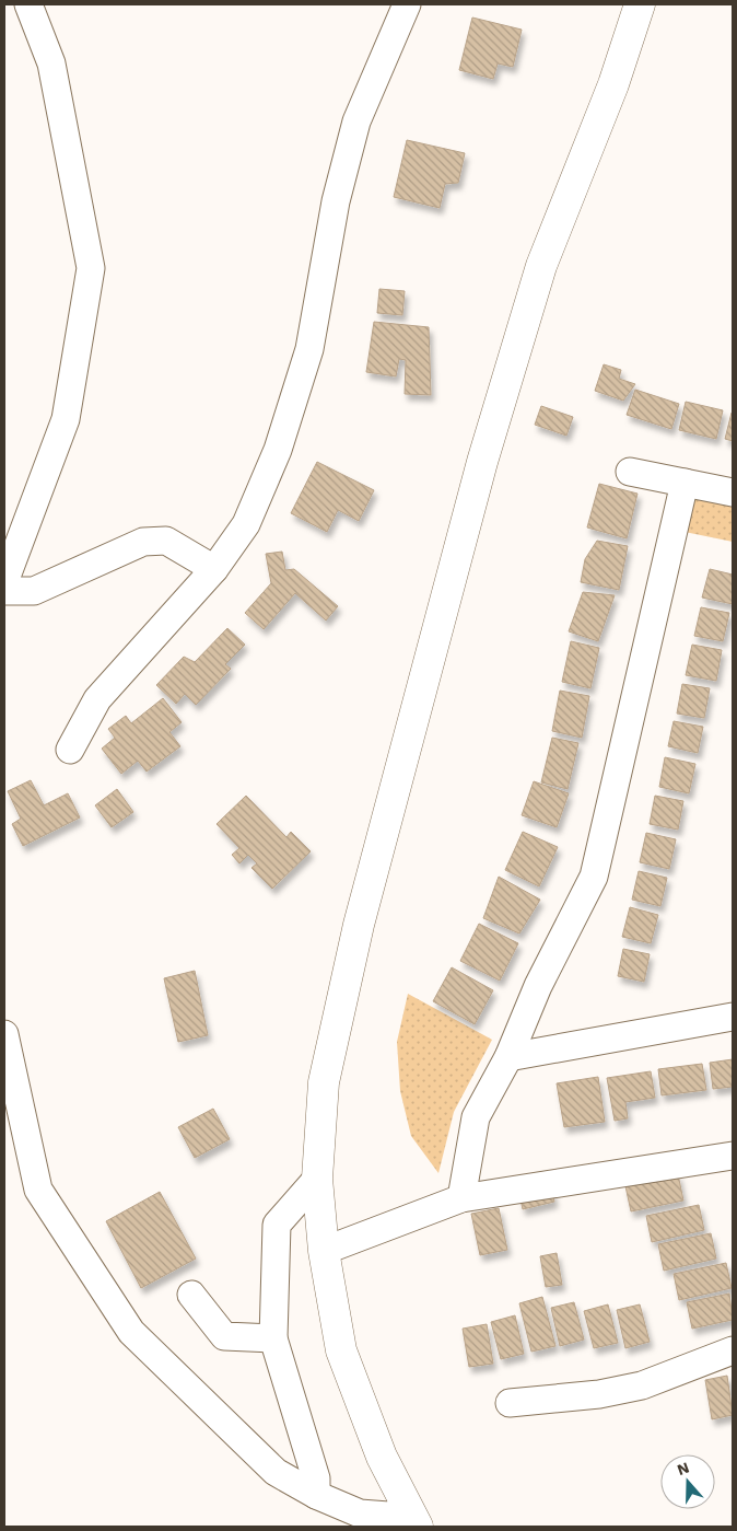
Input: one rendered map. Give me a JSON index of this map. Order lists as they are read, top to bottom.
{
  "north": "top"
}
